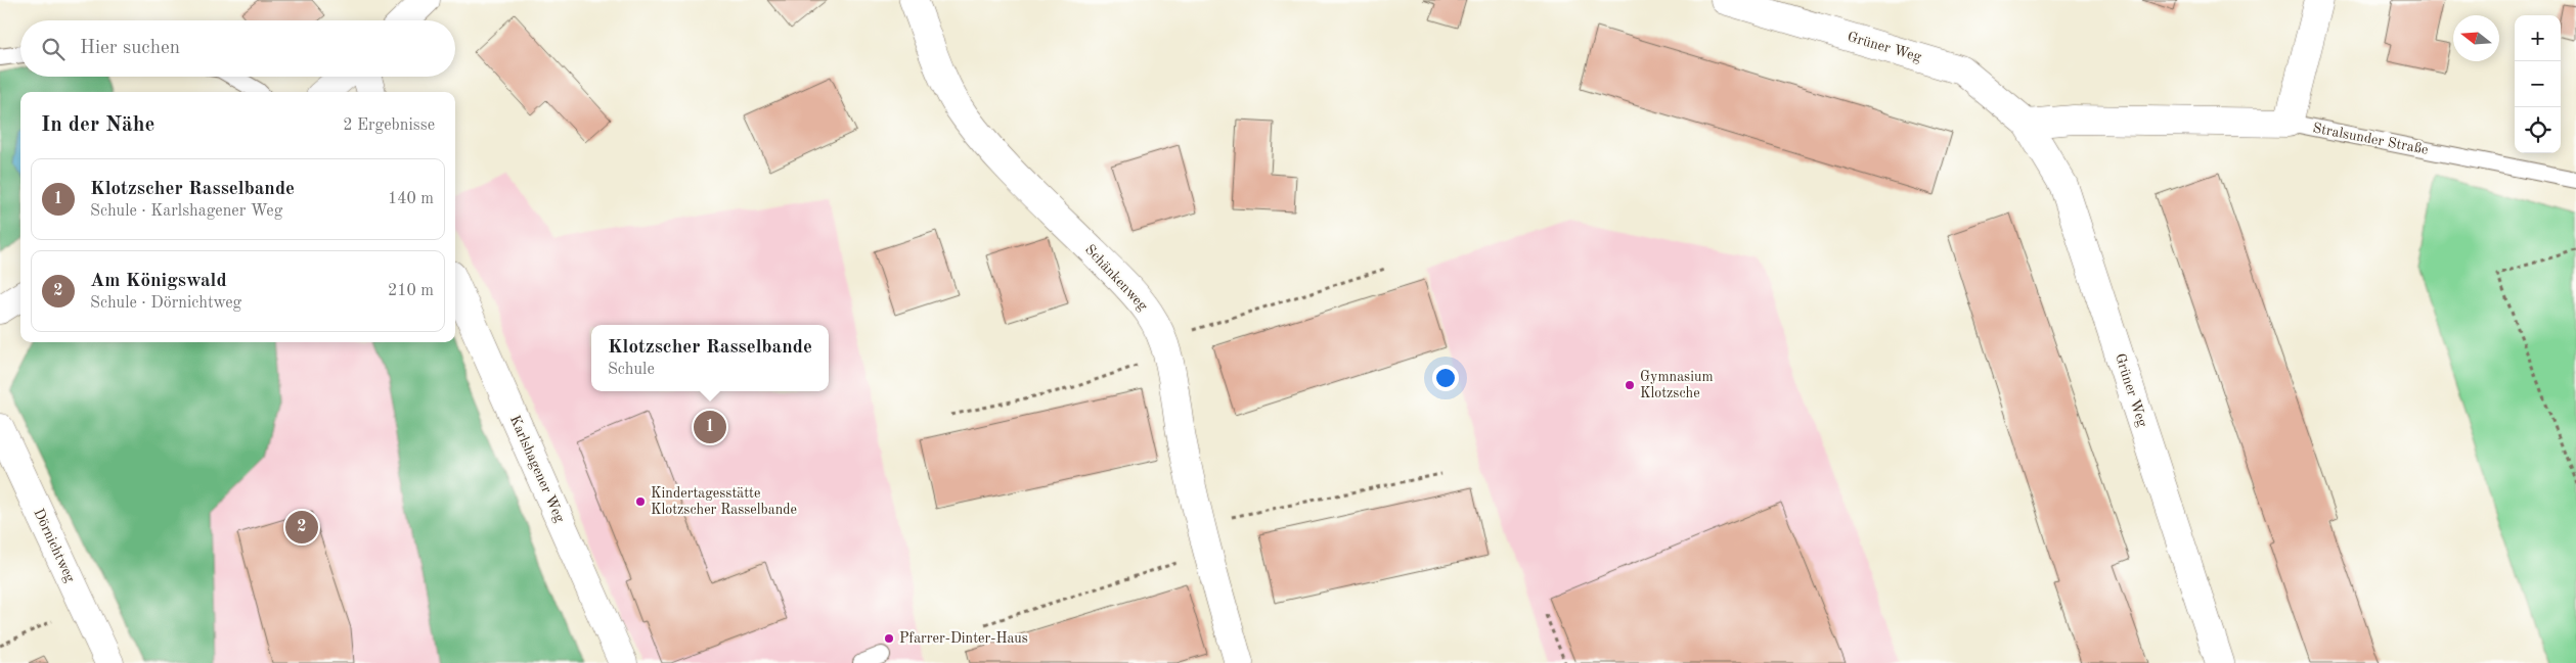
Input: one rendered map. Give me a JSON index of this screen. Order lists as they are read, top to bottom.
{
  "streets": {
    "street": [
      "Grüner Weg",
      "Schänkenweg",
      "Karlshagener Weg",
      "Dörnichtweg"
    ],
    "lane": ["Stralsunder Straße"]
  },
  "places": ["Gymnasium Klotzsche", "Kindertagesstätte Klotzscher Rasselbande", "Pfarrer-Dinter-Haus"],
  "north": "left",
  "page": {
    "map_buttons": ["+", "−"],
    "search": "Hier suchen",
    "heading": ["In der Nähe", "2 Ergebnisse"],
    "list": [
      {
        "mark": "1",
        "name": "Klotzscher Rasselbande",
        "note": "Schule · Karlshagener Weg",
        "value": "140 m"
      },
      {
        "mark": "2",
        "name": "Am Königswald",
        "note": "Schule · Dörnichtweg",
        "value": "210 m"
      }
    ],
    "popup": ["Klotzscher Rasselbande", "Schule"],
    "pins": ["1", "2"]
  }
}
